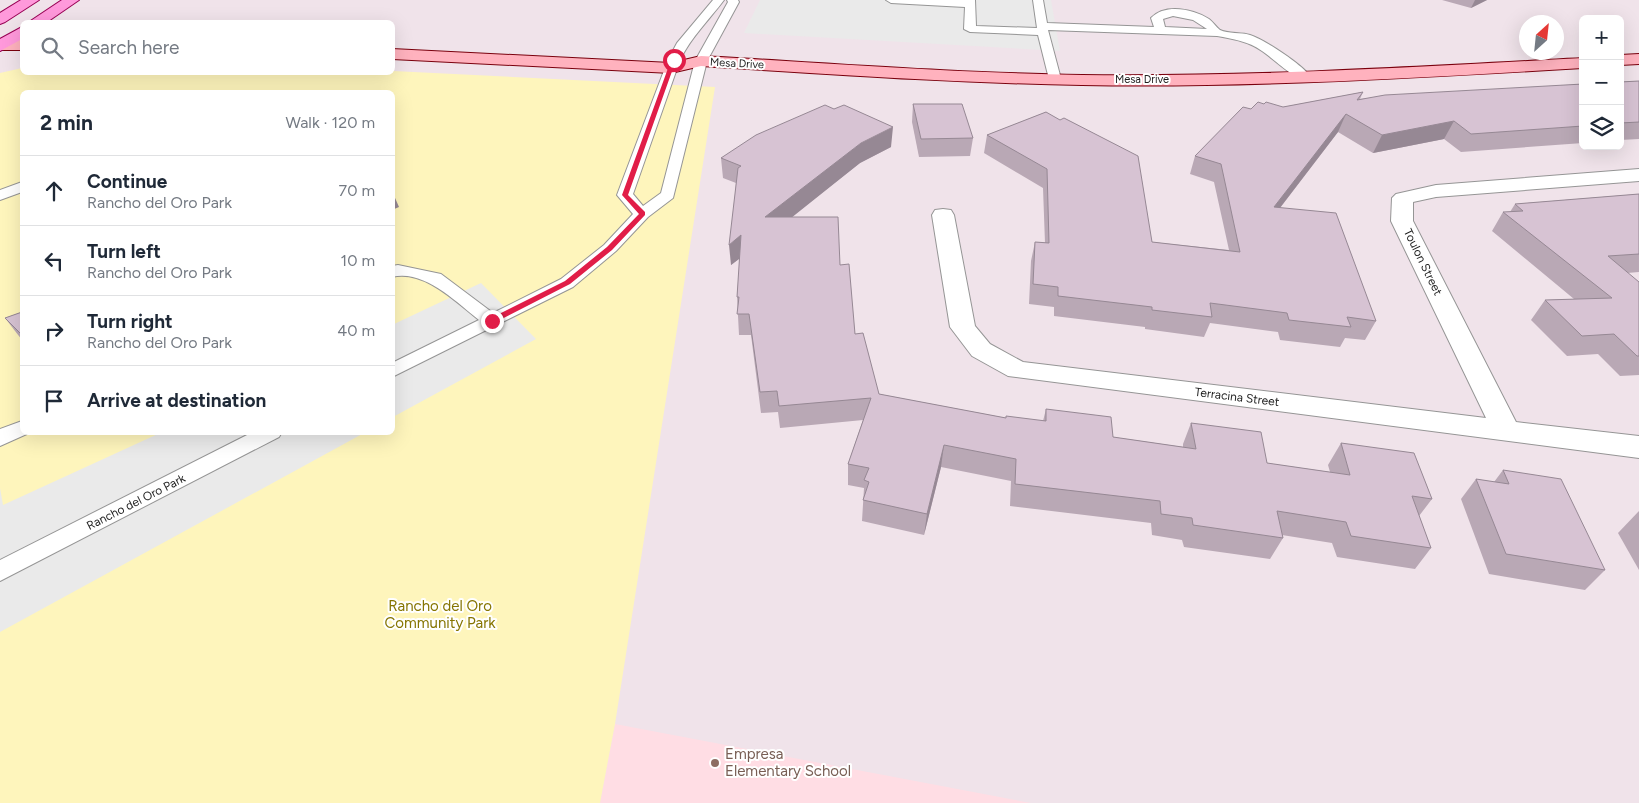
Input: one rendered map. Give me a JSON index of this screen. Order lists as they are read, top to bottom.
{
  "streets": {
    "main road": ["Mesa Drive"],
    "street": ["Toulon Street", "Terracina Street"],
    "lane": ["Rancho del Oro Park"]
  },
  "crossings": [
    ["Toulon Street", "Terracina Street"]
  ],
  "parks": ["Rancho del Oro Community Park"],
  "places": ["Empresa Elementary School"],
  "north": "top right",
  "page": {
    "map_buttons": ["+", "−"],
    "search": "Search here",
    "heading": ["2 min", "Walk · 120 m"],
    "list": [
      ["Continue", "Rancho del Oro Park", "70 m"],
      ["Turn left", "Rancho del Oro Park", "10 m"],
      ["Turn right", "Rancho del Oro Park", "40 m"],
      "Arrive at destination"
    ]
  }
}
